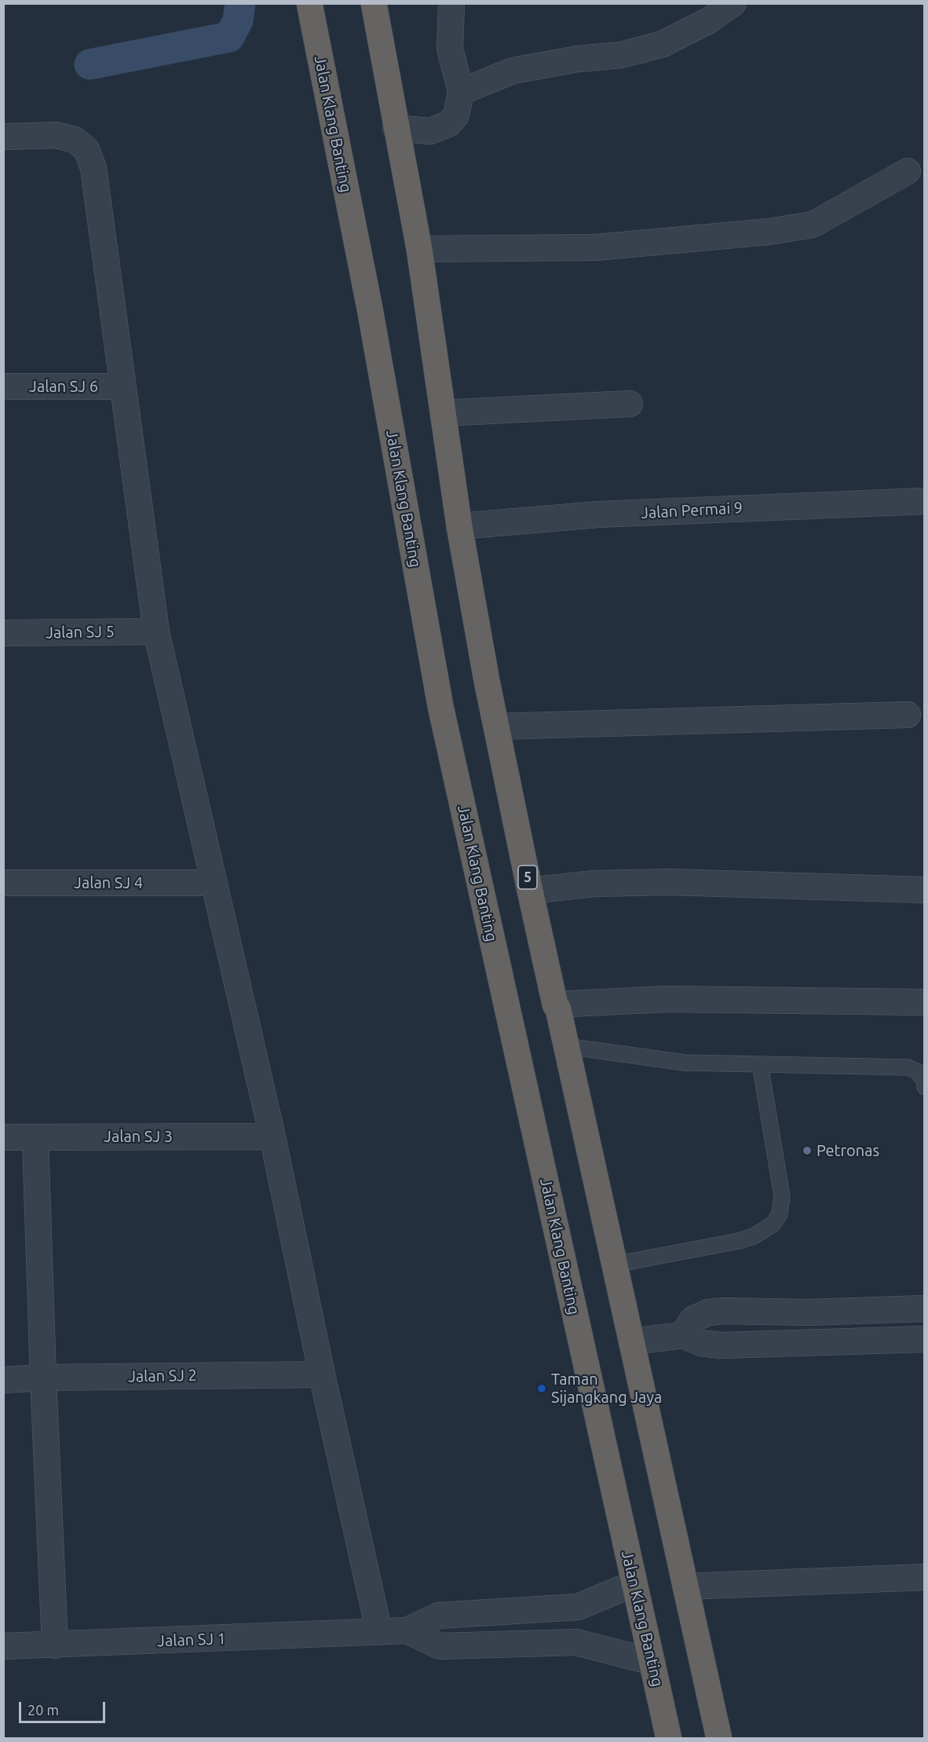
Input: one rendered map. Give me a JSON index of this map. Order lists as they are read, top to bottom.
{
  "streets": {
    "highway": ["Jalan Klang Banting", "5"],
    "street": [
      "Jalan SJ 6",
      "Jalan Permai 9",
      "Jalan SJ 5",
      "Jalan SJ 4",
      "Jalan SJ 3",
      "Jalan SJ 2",
      "Jalan SJ 1"
    ]
  },
  "crossings": [
    ["Jalan Permai 9", "5"]
  ],
  "places": ["Petronas", "Taman Sijangkang Jaya"],
  "scale_bar": "20 m"
}
